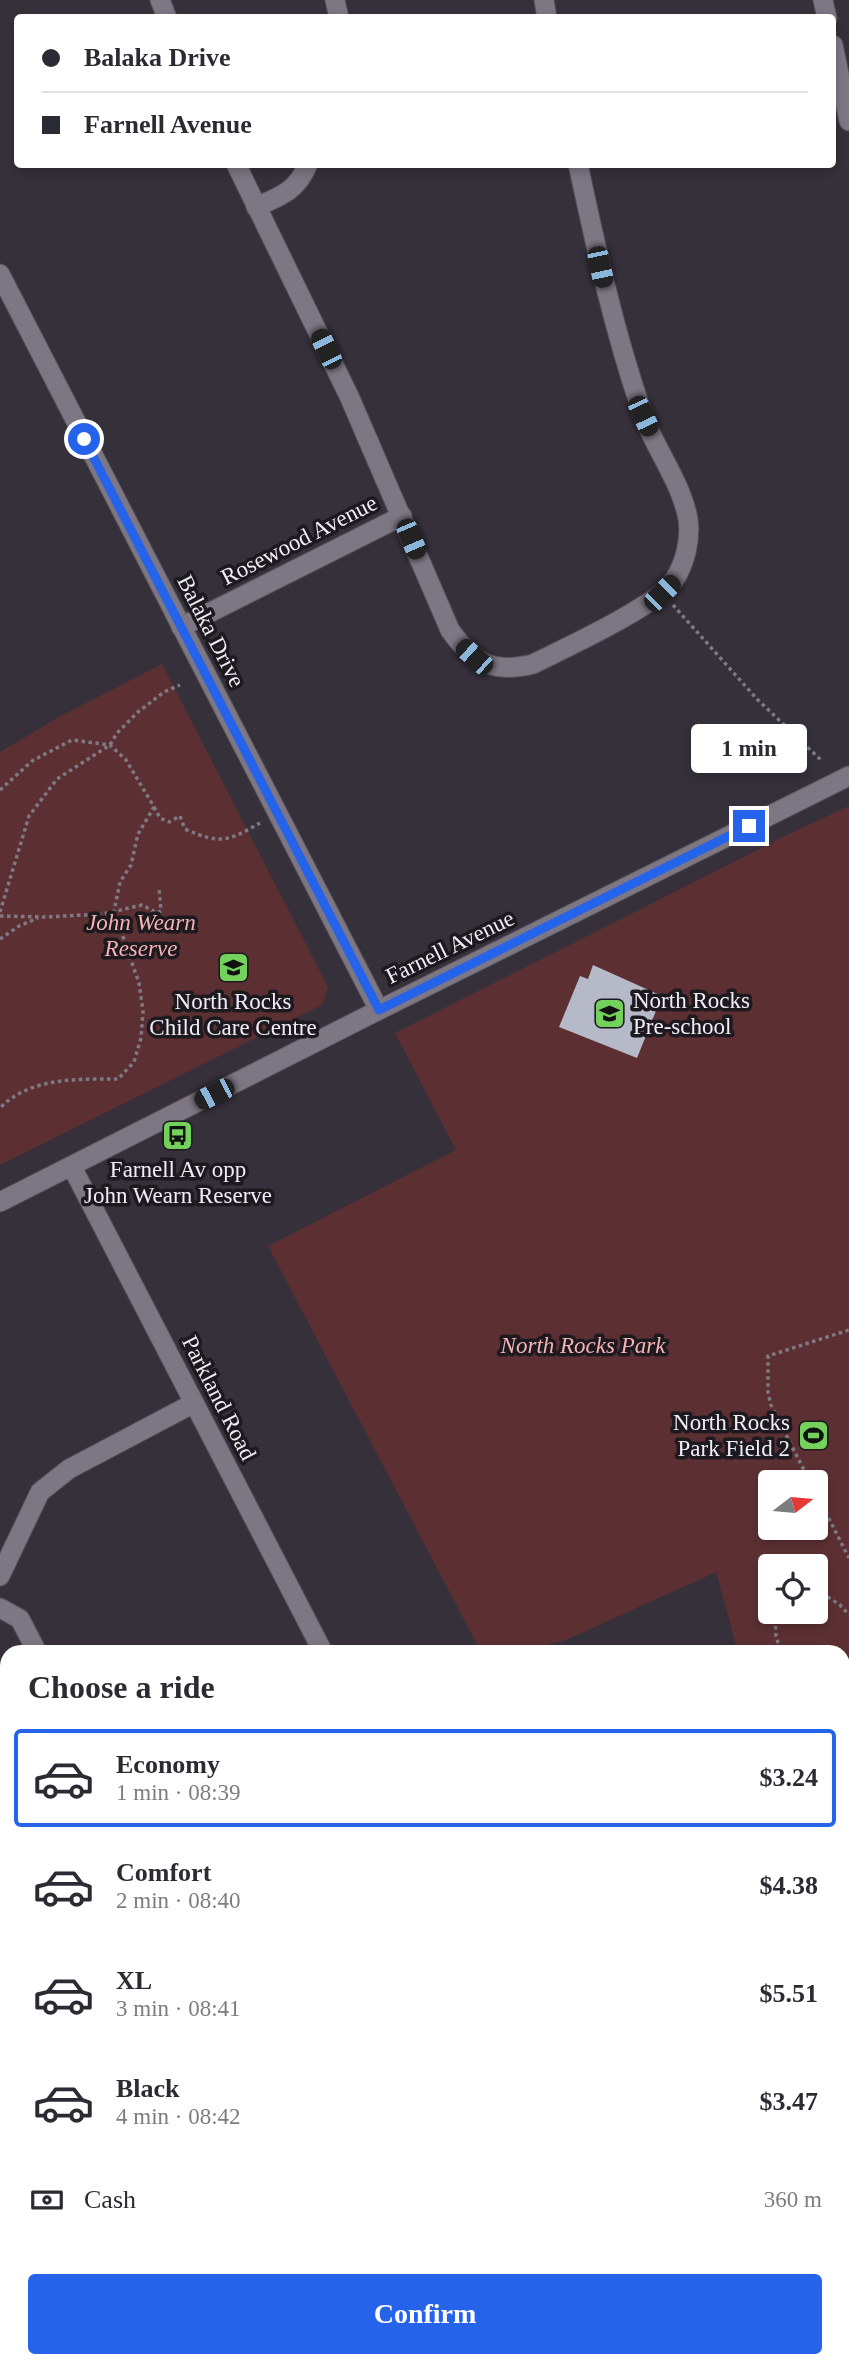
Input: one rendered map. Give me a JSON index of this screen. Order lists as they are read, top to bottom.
{
  "streets": {
    "street": [
      "Rosewood Avenue",
      "Balaka Drive",
      "Farnell Avenue",
      "Parkland Road"
    ]
  },
  "crossings": [
    ["Rosewood Avenue", "Balaka Drive"],
    ["Balaka Drive", "Farnell Avenue"],
    ["Farnell Avenue", "Parkland Road"]
  ],
  "parks": ["John Wearn Reserve", "North Rocks Park"],
  "places": {
    "school or university": ["North Rocks Child Care Centre", "North Rocks Pre-school"],
    "bus stop": ["Farnell Av opp John Wearn Reserve"],
    "sports": ["North Rocks Park Field 2"]
  },
  "north": "right",
  "page": {
    "banner": ["Balaka Drive", "Farnell Avenue"],
    "bubble": "1 min",
    "heading": "Choose a ride",
    "list": [
      {
        "name": "Economy",
        "note": "1 min · 08:39",
        "value": "$3.24"
      },
      {
        "name": "Comfort",
        "note": "2 min · 08:40",
        "value": "$4.38"
      },
      {
        "name": "XL",
        "note": "3 min · 08:41",
        "value": "$5.51"
      },
      {
        "name": "Black",
        "note": "4 min · 08:42",
        "value": "$3.47"
      }
    ],
    "pay": ["Cash", "360 m"],
    "buttons": "Confirm"
  }
}
